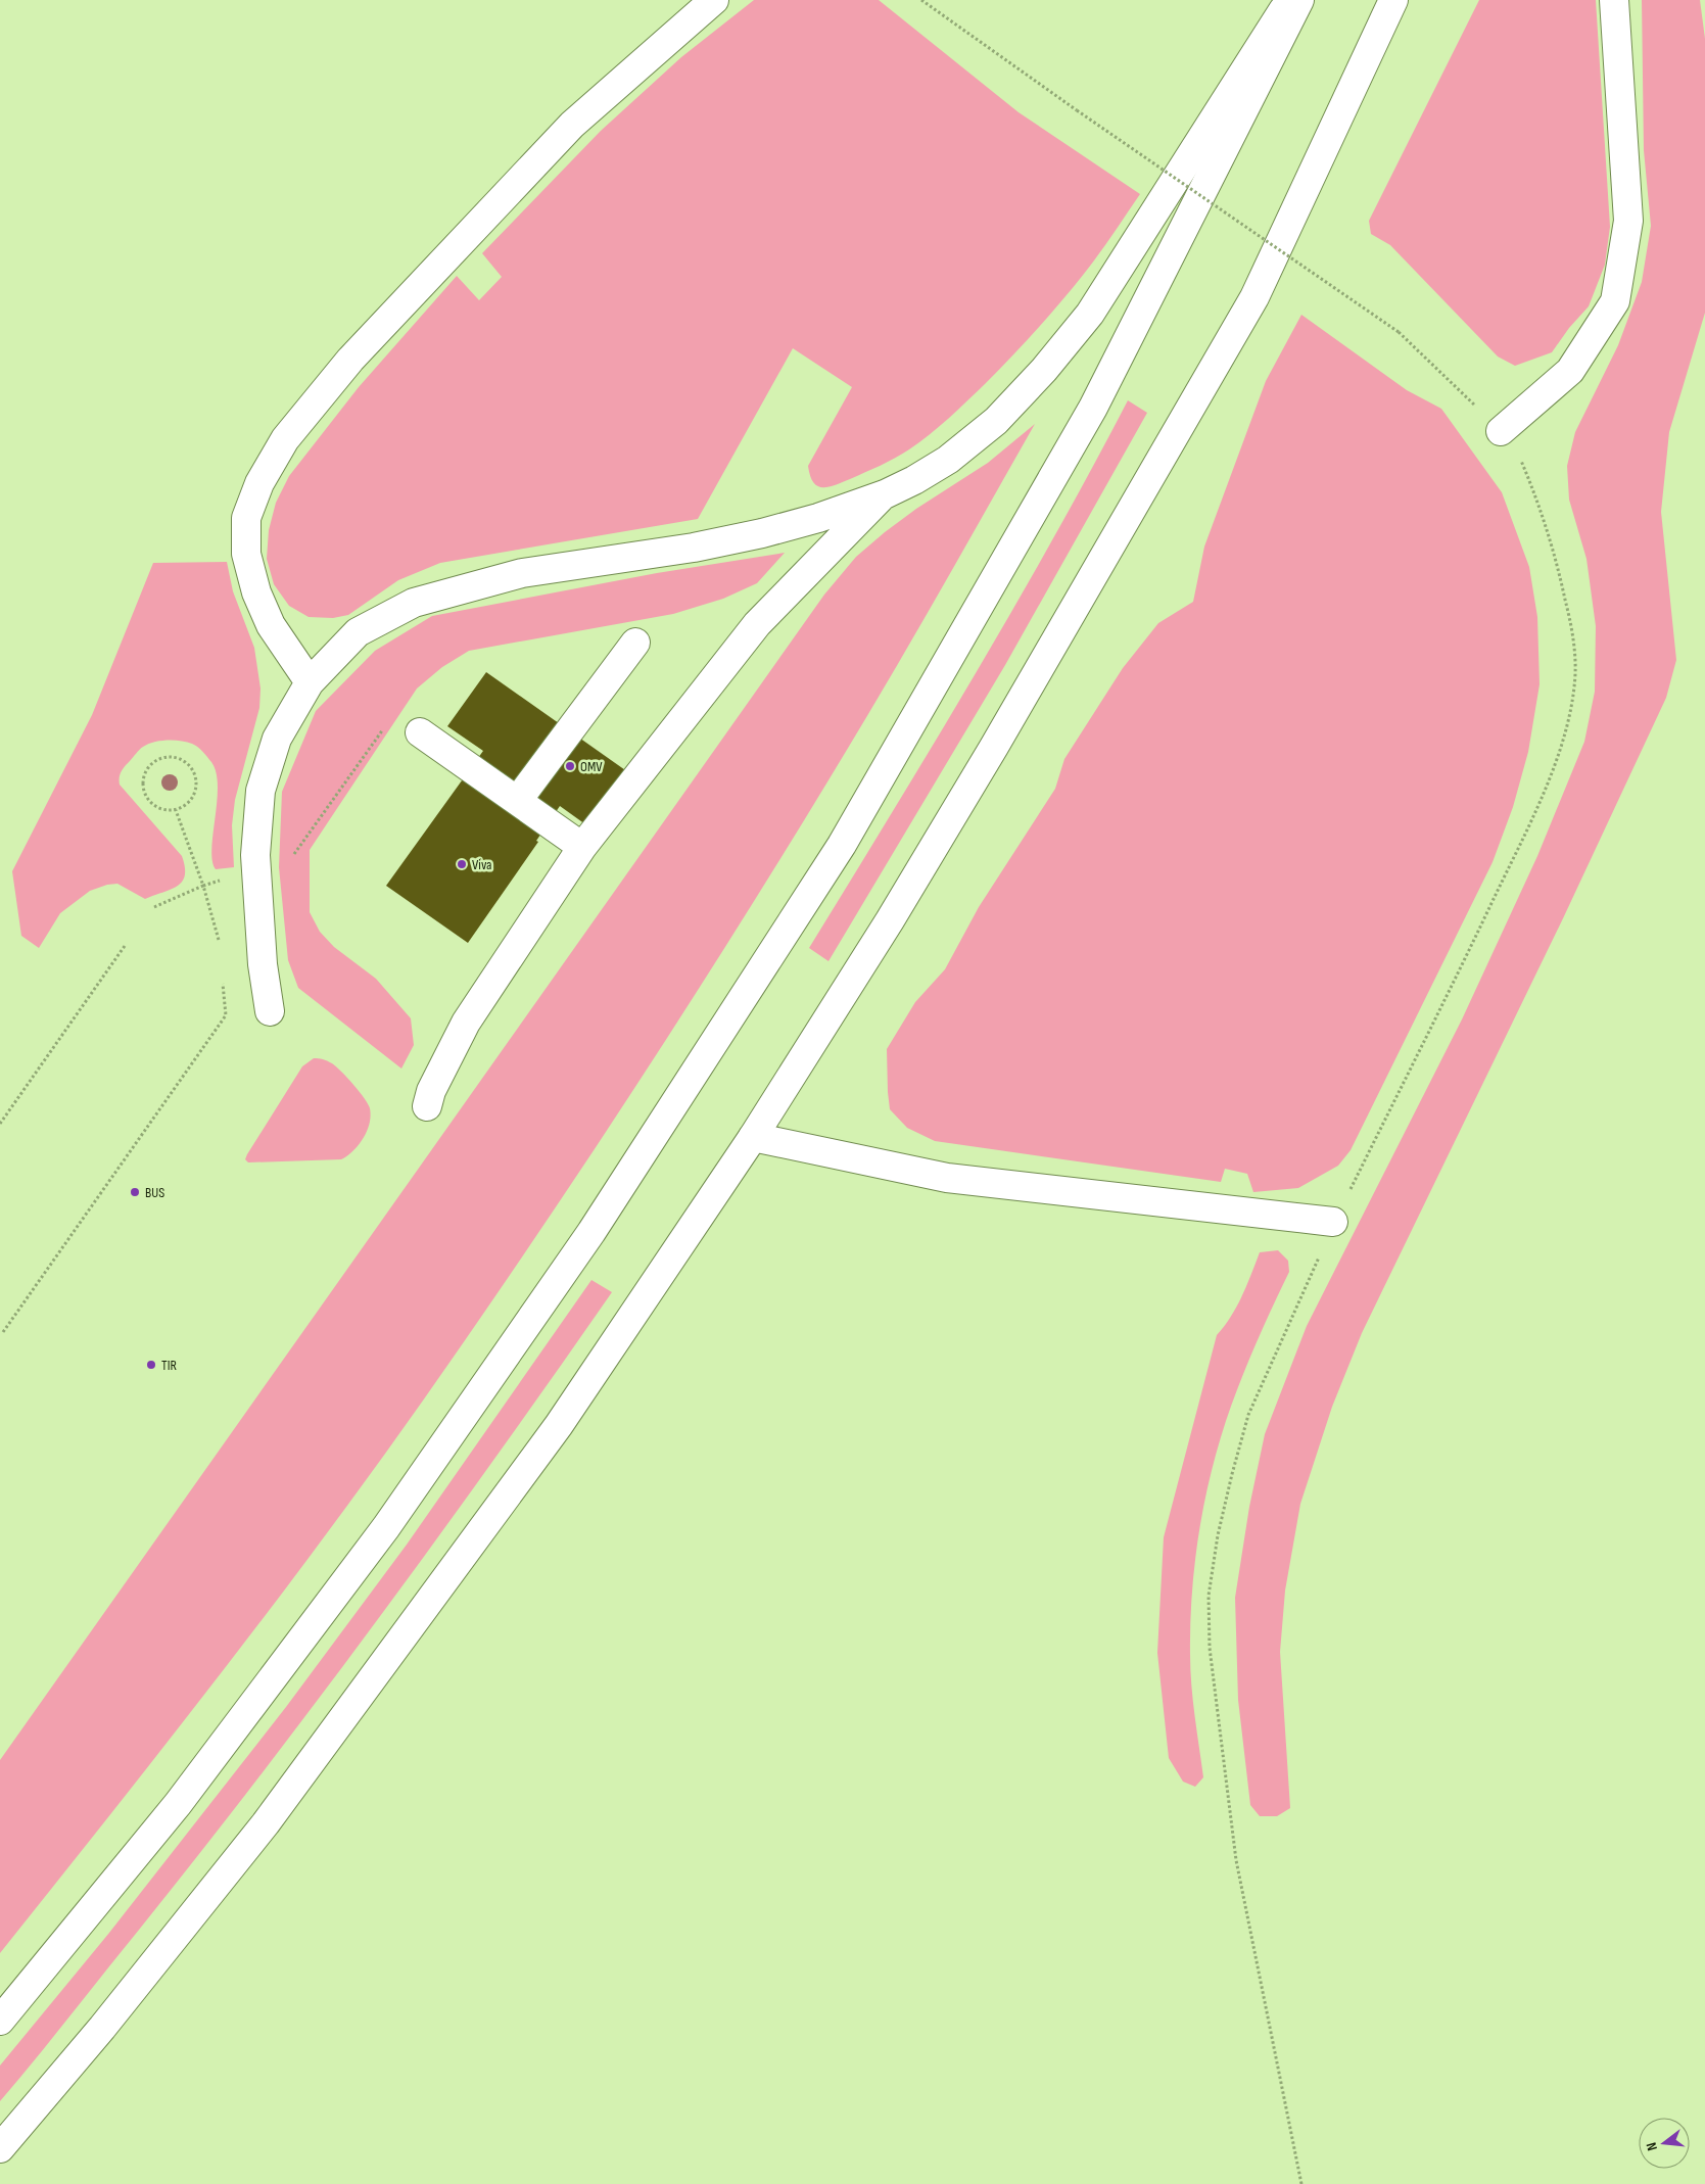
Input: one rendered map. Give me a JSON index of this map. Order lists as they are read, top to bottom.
{
  "places": [
    "OMV",
    "Viva",
    "BUS",
    "TIR"
  ],
  "north": "left"
}
